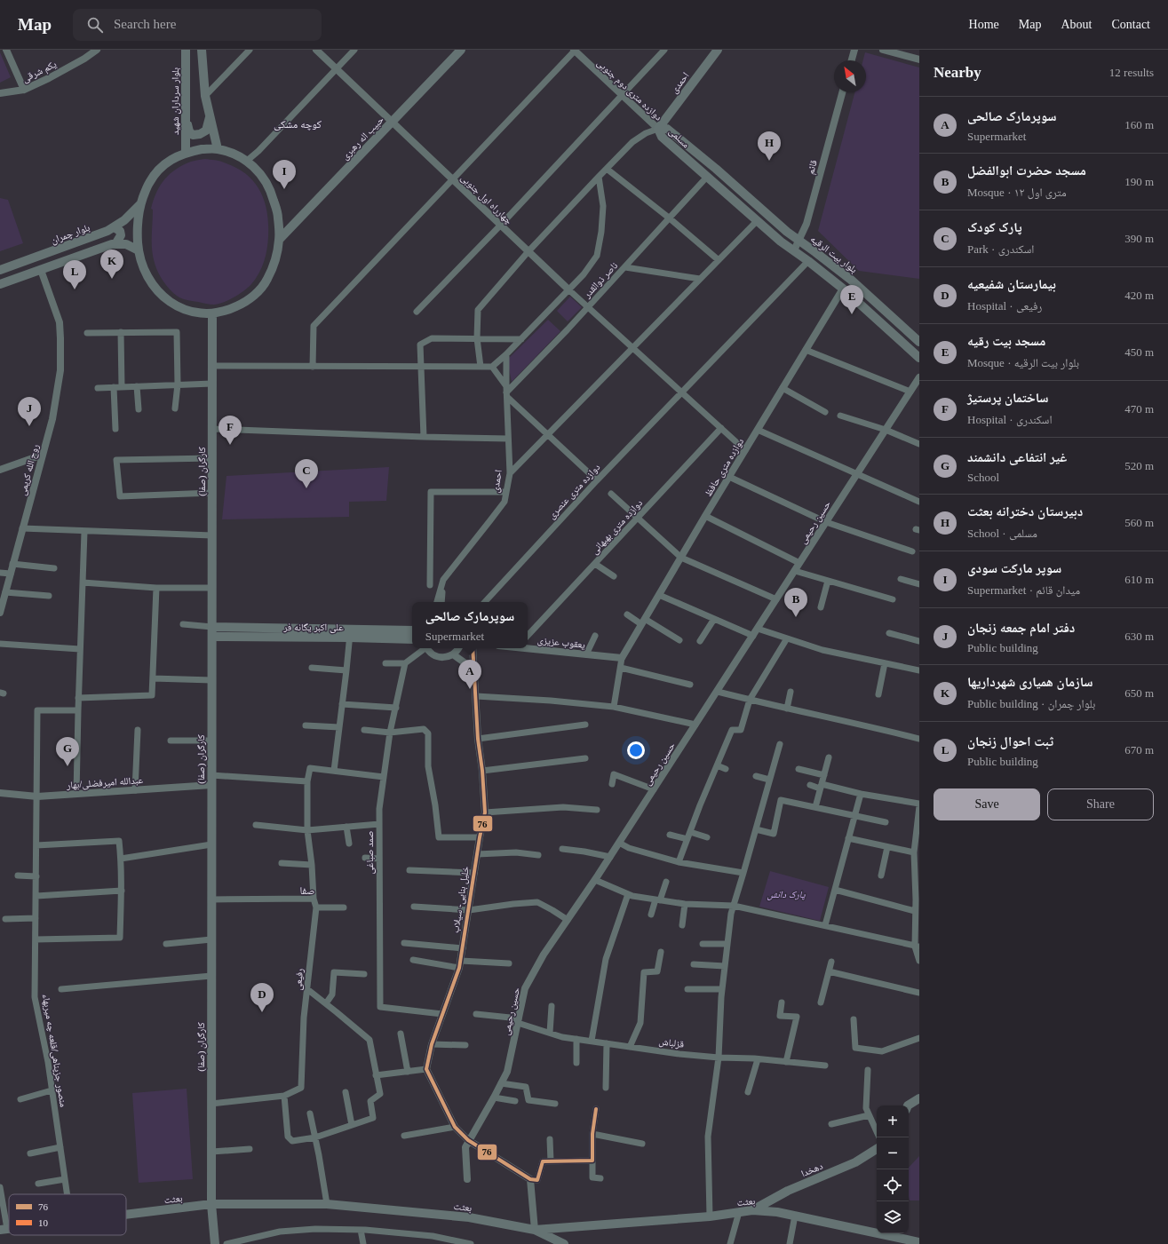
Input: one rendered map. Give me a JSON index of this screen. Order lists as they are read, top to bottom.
{
  "streets": {
    "main road": [
      "احمدی",
      "بلوار سرداران شهید",
      "حبیب اله رهبری",
      "مسلمی",
      "بلوار چمران",
      "بلوار بیت الرقیه",
      "کارگران (صفا)",
      "علی اکبر یگانه فر",
      "دهخدا",
      "بعثت"
    ],
    "street": [
      "یکم شرقی",
      "دوازده متری دوم جنوبی",
      "قائم",
      "چهارراه اول جنوبی",
      "ناصر ذوالقدر",
      "دوازده متری حافظ",
      "روح الله کریمی",
      "دوازده متری عنصری",
      "حسین رحیمی",
      "دوازده متری بهبهانی",
      "یعقوب عزیزی",
      "عبدالله امیرفضلی/بهار",
      "صمد صباغی",
      "خلیل بنایی- سیلاب",
      "رفیعی",
      "قزلباش",
      "منصور جزپناهی/قلعه چه میربهاء"
    ]
  },
  "crossings": [
    ["احمدی", "دوازده متری دوم جنوبی"],
    ["احمدی", "مسلمی"],
    ["احمدی", "ناصر ذوالقدر"],
    ["دوازده متری دوم جنوبی", "مسلمی"],
    ["حبیب اله رهبری", "چهارراه اول جنوبی"],
    ["مسلمی", "قائم"],
    ["مسلمی", "بلوار بیت الرقیه"],
    ["مسلمی", "ناصر ذوالقدر"],
    ["قائم", "بلوار بیت الرقیه"],
    ["دوازده متری حافظ", "یعقوب عزیزی"],
    ["کارگران (صفا)", "علی اکبر یگانه فر"],
    ["کارگران (صفا)", "عبدالله امیرفضلی/بهار"],
    ["کارگران (صفا)", "رفیعی"],
    ["کارگران (صفا)", "بعثت"],
    ["حسین رحیمی", "قزلباش"],
    ["عبدالله امیرفضلی/بهار", "منصور جزپناهی/قلعه چه میربهاء"],
    ["صمد صباغی", "خلیل بنایی- سیلاب"],
    ["دهخدا", "بعثت"]
  ],
  "districts": ["کوچه مشکی", "صفا"],
  "parks": ["پارک دانش"],
  "lines": ["transit line 76"],
  "legend": ["76", "10"],
  "north": "top left",
  "page": {
    "header": "Map",
    "search": "Search here",
    "nav": [
      "Home",
      "Map",
      "About",
      "Contact"
    ],
    "heading": ["Nearby", "12 results"],
    "list": [
      {
        "mark": "A",
        "name": "سوپرمارک صالحی",
        "note": "Supermarket",
        "value": "160 m"
      },
      {
        "mark": "B",
        "name": "مسجد حضرت ابوالفضل",
        "note": "Mosque · ۱۲ متری اول",
        "value": "190 m"
      },
      {
        "mark": "C",
        "name": "پارک کودک",
        "note": "Park · اسکندری",
        "value": "390 m"
      },
      {
        "mark": "D",
        "name": "بیمارستان شفیعیه",
        "note": "Hospital · رفیعی",
        "value": "420 m"
      },
      {
        "mark": "E",
        "name": "مسجد بیت رقیه",
        "note": "Mosque · بلوار بیت الرقیه",
        "value": "450 m"
      },
      {
        "mark": "F",
        "name": "ساختمان پرستیژ",
        "note": "Hospital · اسکندری",
        "value": "470 m"
      },
      {
        "mark": "G",
        "name": "غیر انتفاعی دانشمند",
        "note": "School",
        "value": "520 m"
      },
      {
        "mark": "H",
        "name": "دبیرستان دخترانه بعثت",
        "note": "School · مسلمی",
        "value": "560 m"
      },
      {
        "mark": "I",
        "name": "سوپر مارکت سودی",
        "note": "Supermarket · میدان قائم",
        "value": "610 m"
      },
      {
        "mark": "J",
        "name": "دفتر امام جمعه زنجان",
        "note": "Public building",
        "value": "630 m"
      },
      {
        "mark": "K",
        "name": "سازمان همیاری شهرداریها",
        "note": "Public building · بلوار چمران",
        "value": "650 m"
      },
      {
        "mark": "L",
        "name": "ثبت احوال زنجان",
        "note": "Public building",
        "value": "670 m"
      }
    ],
    "pins": [
      "H",
      "I",
      "K",
      "L",
      "E",
      "J",
      "F",
      "C",
      "B",
      "A",
      "G",
      "D"
    ],
    "popup": ["سوپرمارک صالحی", "Supermarket"],
    "buttons": ["Save", "Share"],
    "map_buttons": ["+", "−"]
  }
}
